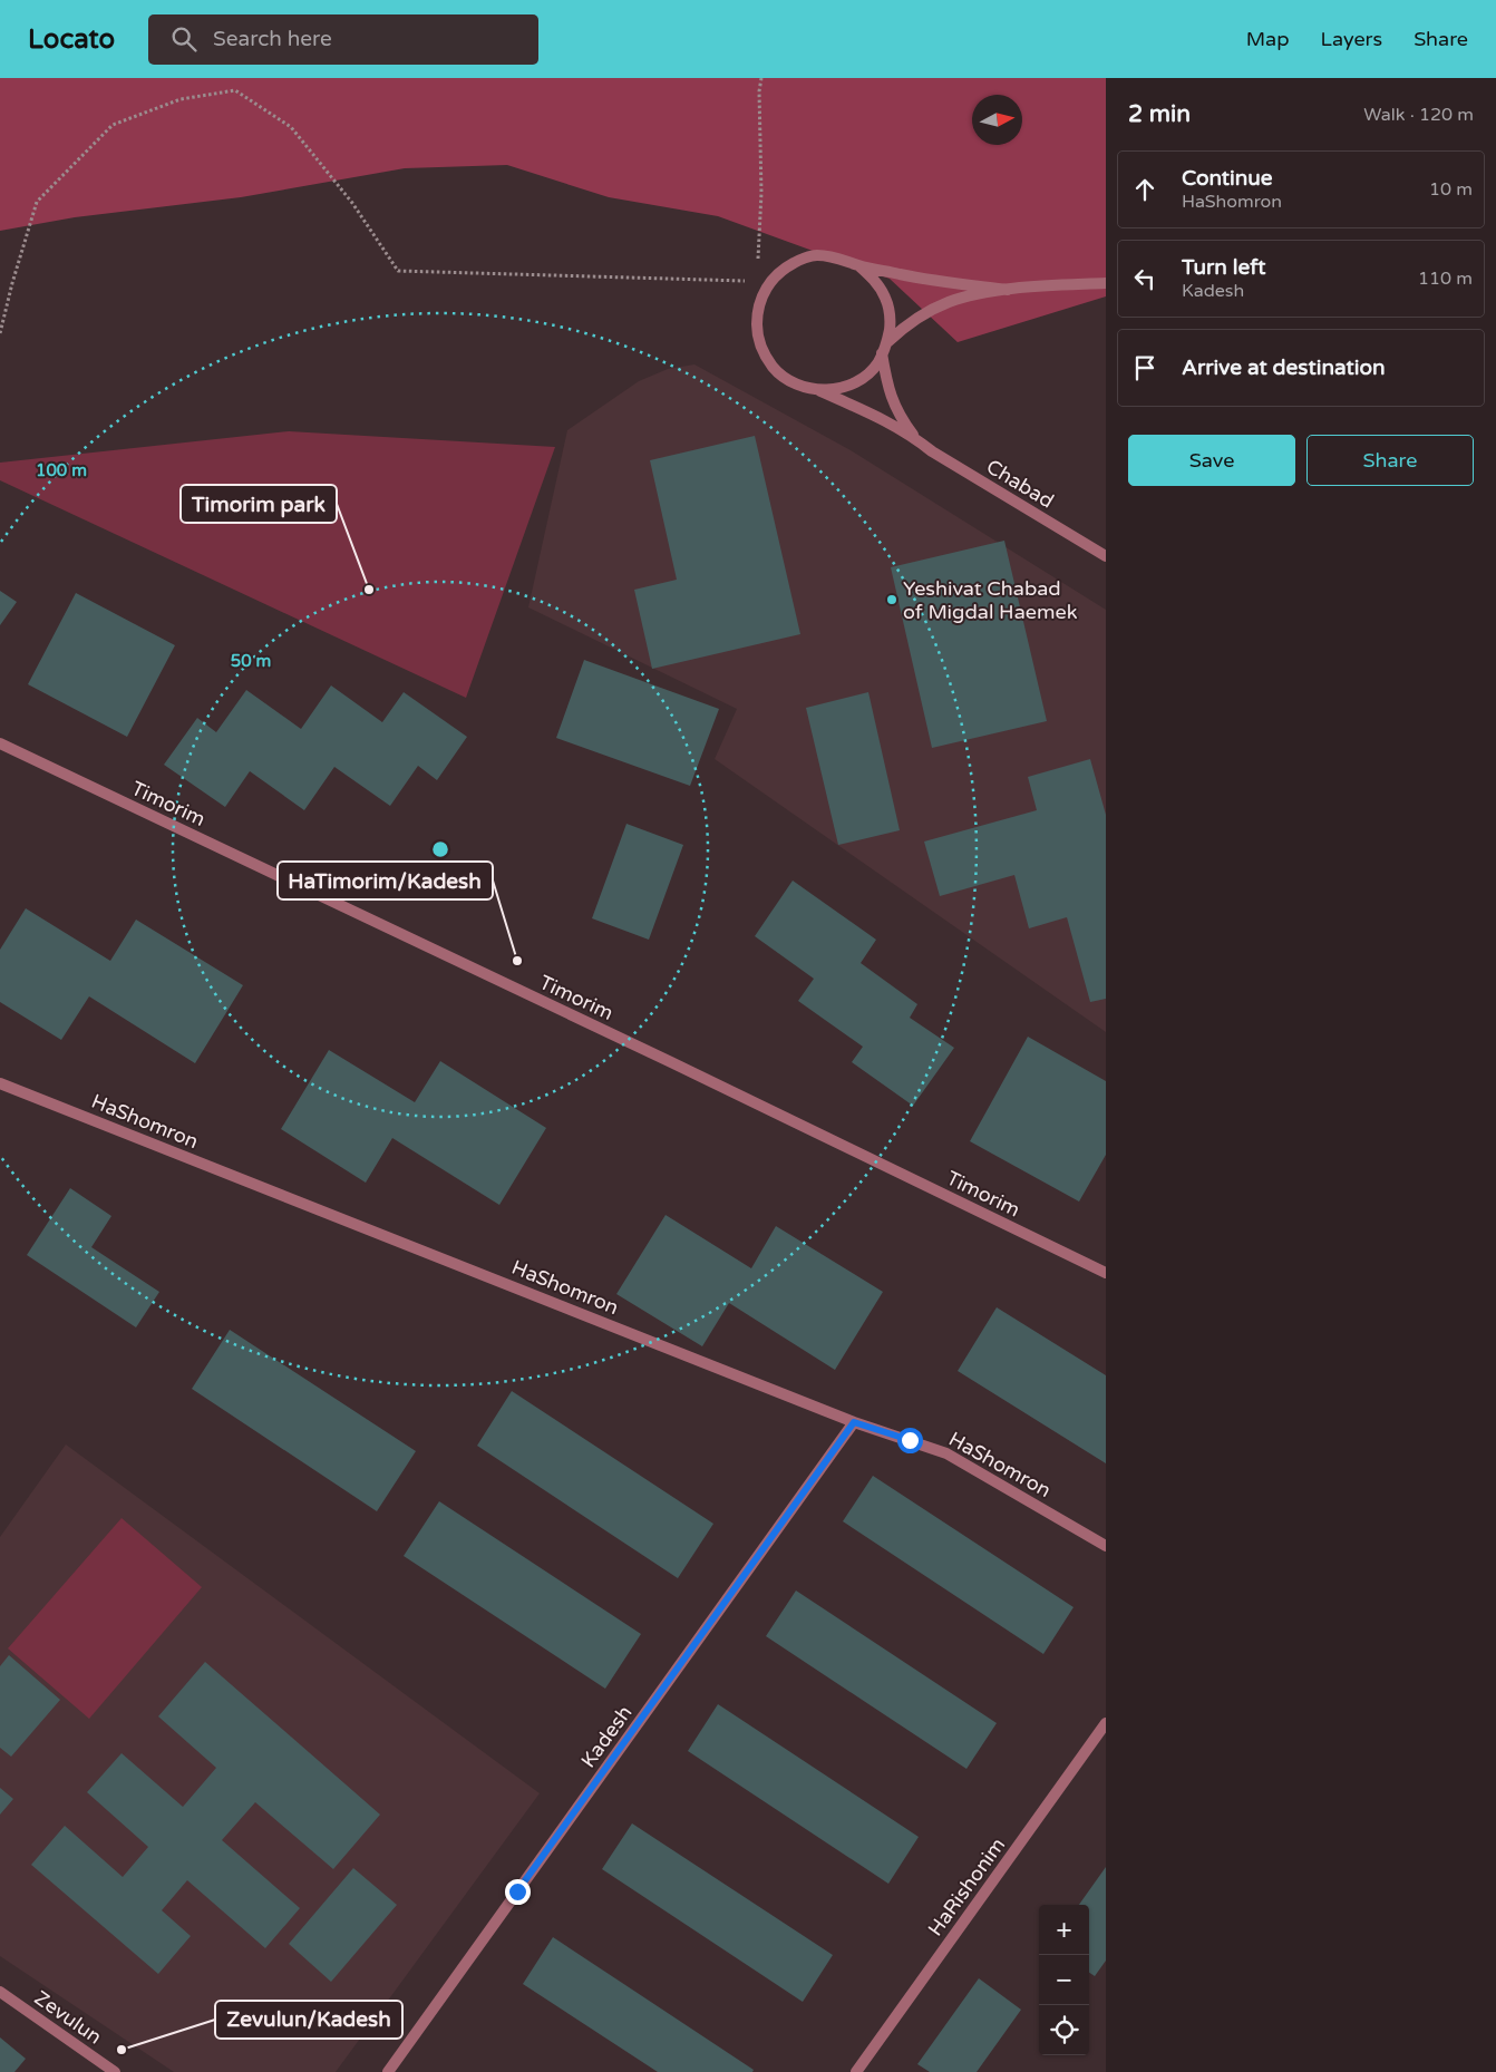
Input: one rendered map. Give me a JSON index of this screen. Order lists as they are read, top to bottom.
{
  "streets": {
    "street": [
      "Chabad",
      "Timorim",
      "HaShomron",
      "Kadesh",
      "HaRishonim",
      "Zevulun"
    ]
  },
  "crossings": [
    ["HaShomron", "Kadesh"]
  ],
  "places": [
    "Timorim park",
    "Yeshivat Chabad of Migdal Haemek",
    "HaTimorim/Kadesh",
    "Zevulun/Kadesh"
  ],
  "north": "right",
  "page": {
    "header": "Locato",
    "search": "Search here",
    "nav": ["Map", "Layers", "Share"],
    "heading": ["2 min", "Walk · 120 m"],
    "list": [
      ["Continue", "HaShomron", "10 m"],
      ["Turn left", "Kadesh", "110 m"],
      "Arrive at destination"
    ],
    "buttons": ["Save", "Share"],
    "map_buttons": ["+", "−"]
  },
  "rings": ["100 m", "50 m"]
}
